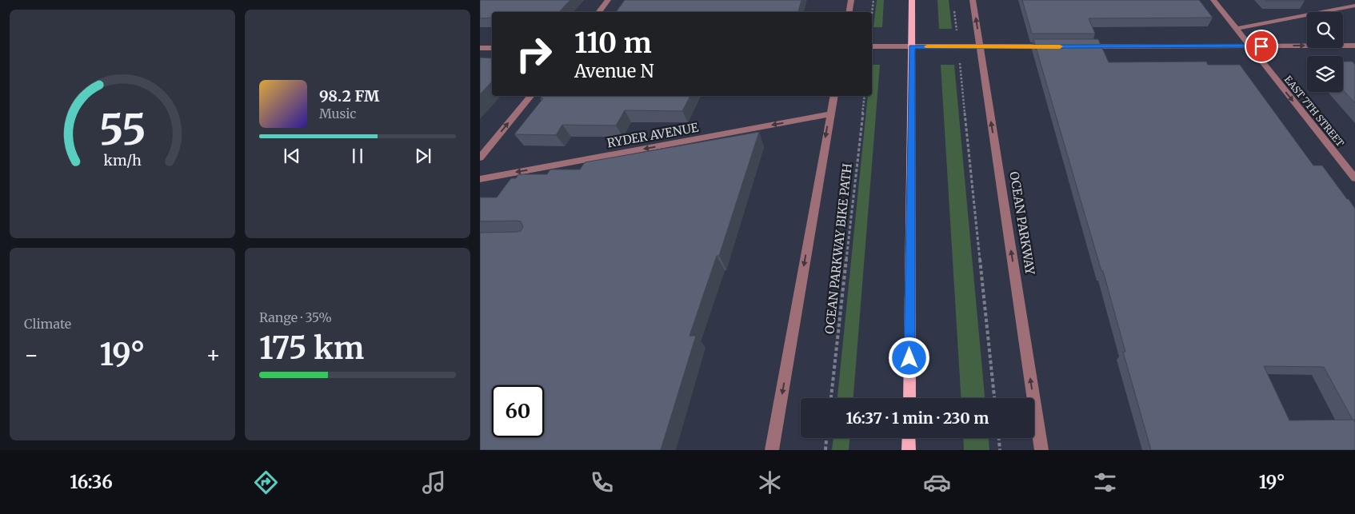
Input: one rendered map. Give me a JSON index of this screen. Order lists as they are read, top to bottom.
{
  "streets": {
    "street": ["EAST 7TH STREET", "RYDER AVENUE", "OCEAN PARKWAY"],
    "path": ["OCEAN PARKWAY BIKE PATH"]
  },
  "one_way": ["EAST 7TH STREET", "RYDER AVENUE", "OCEAN PARKWAY"],
  "page": {
    "turn": ["110 m", "Avenue N"],
    "song": ["98.2 FM", "Music"],
    "tile": [
      "Climate",
      ["Range · 35%", "175 km"]
    ],
    "heat": ["−", "19°", "+"],
    "limit": "60",
    "trip": "16:37 · 1 min · 230 m",
    "tabs": ["16:36", "19°"],
    "gauge": ["55", "km/h"]
  }
}
